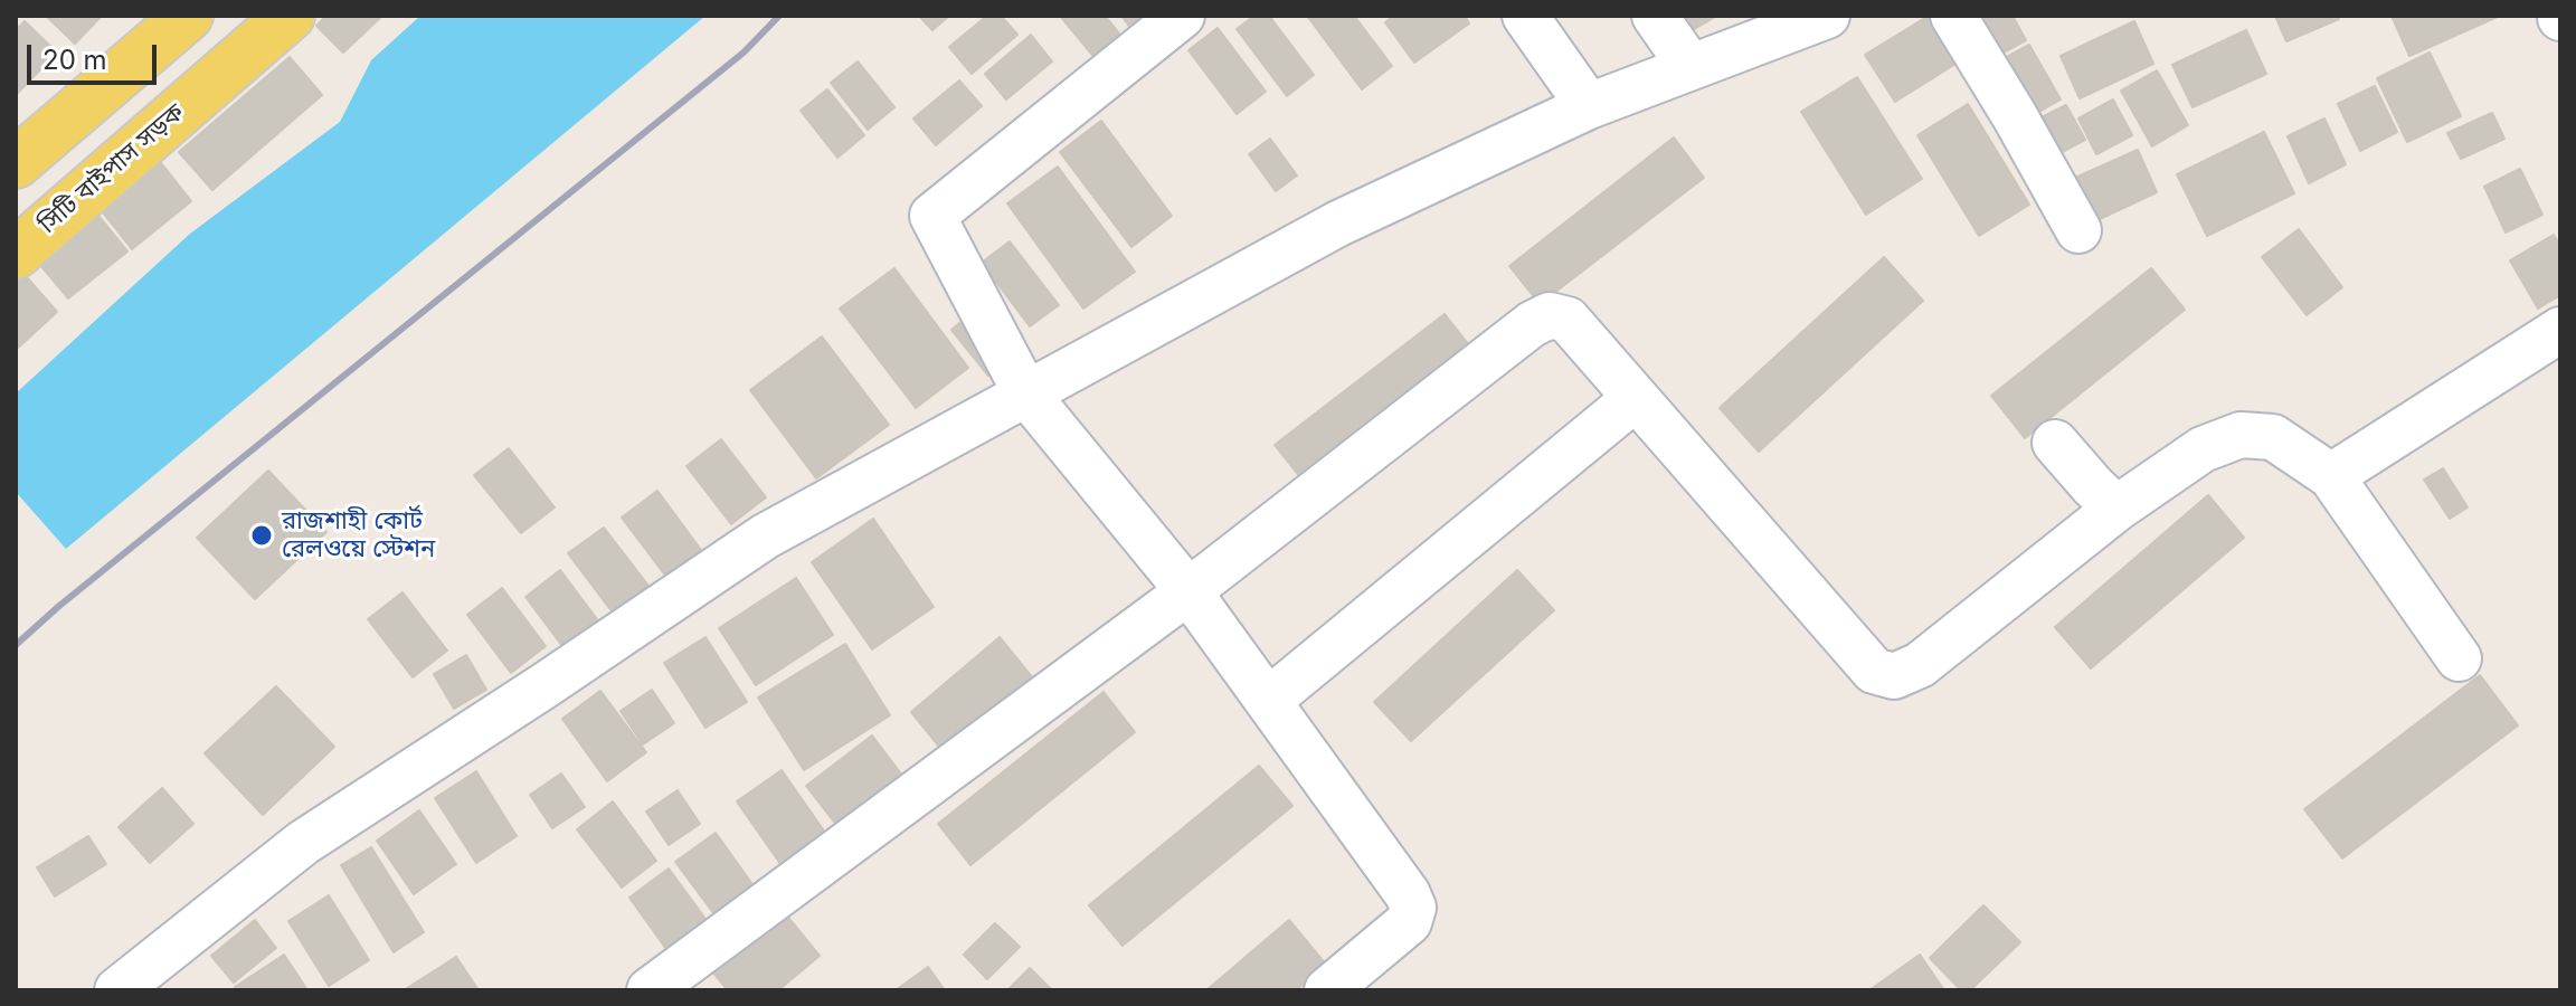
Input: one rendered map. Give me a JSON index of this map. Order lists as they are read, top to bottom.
{
  "streets": {
    "main road": ["সিটি বাইপাস সড়ক"]
  },
  "places": ["রাজশাহী কোর্ট রেলওয়ে স্টেশন"],
  "scale_bar": "20 m"
}
